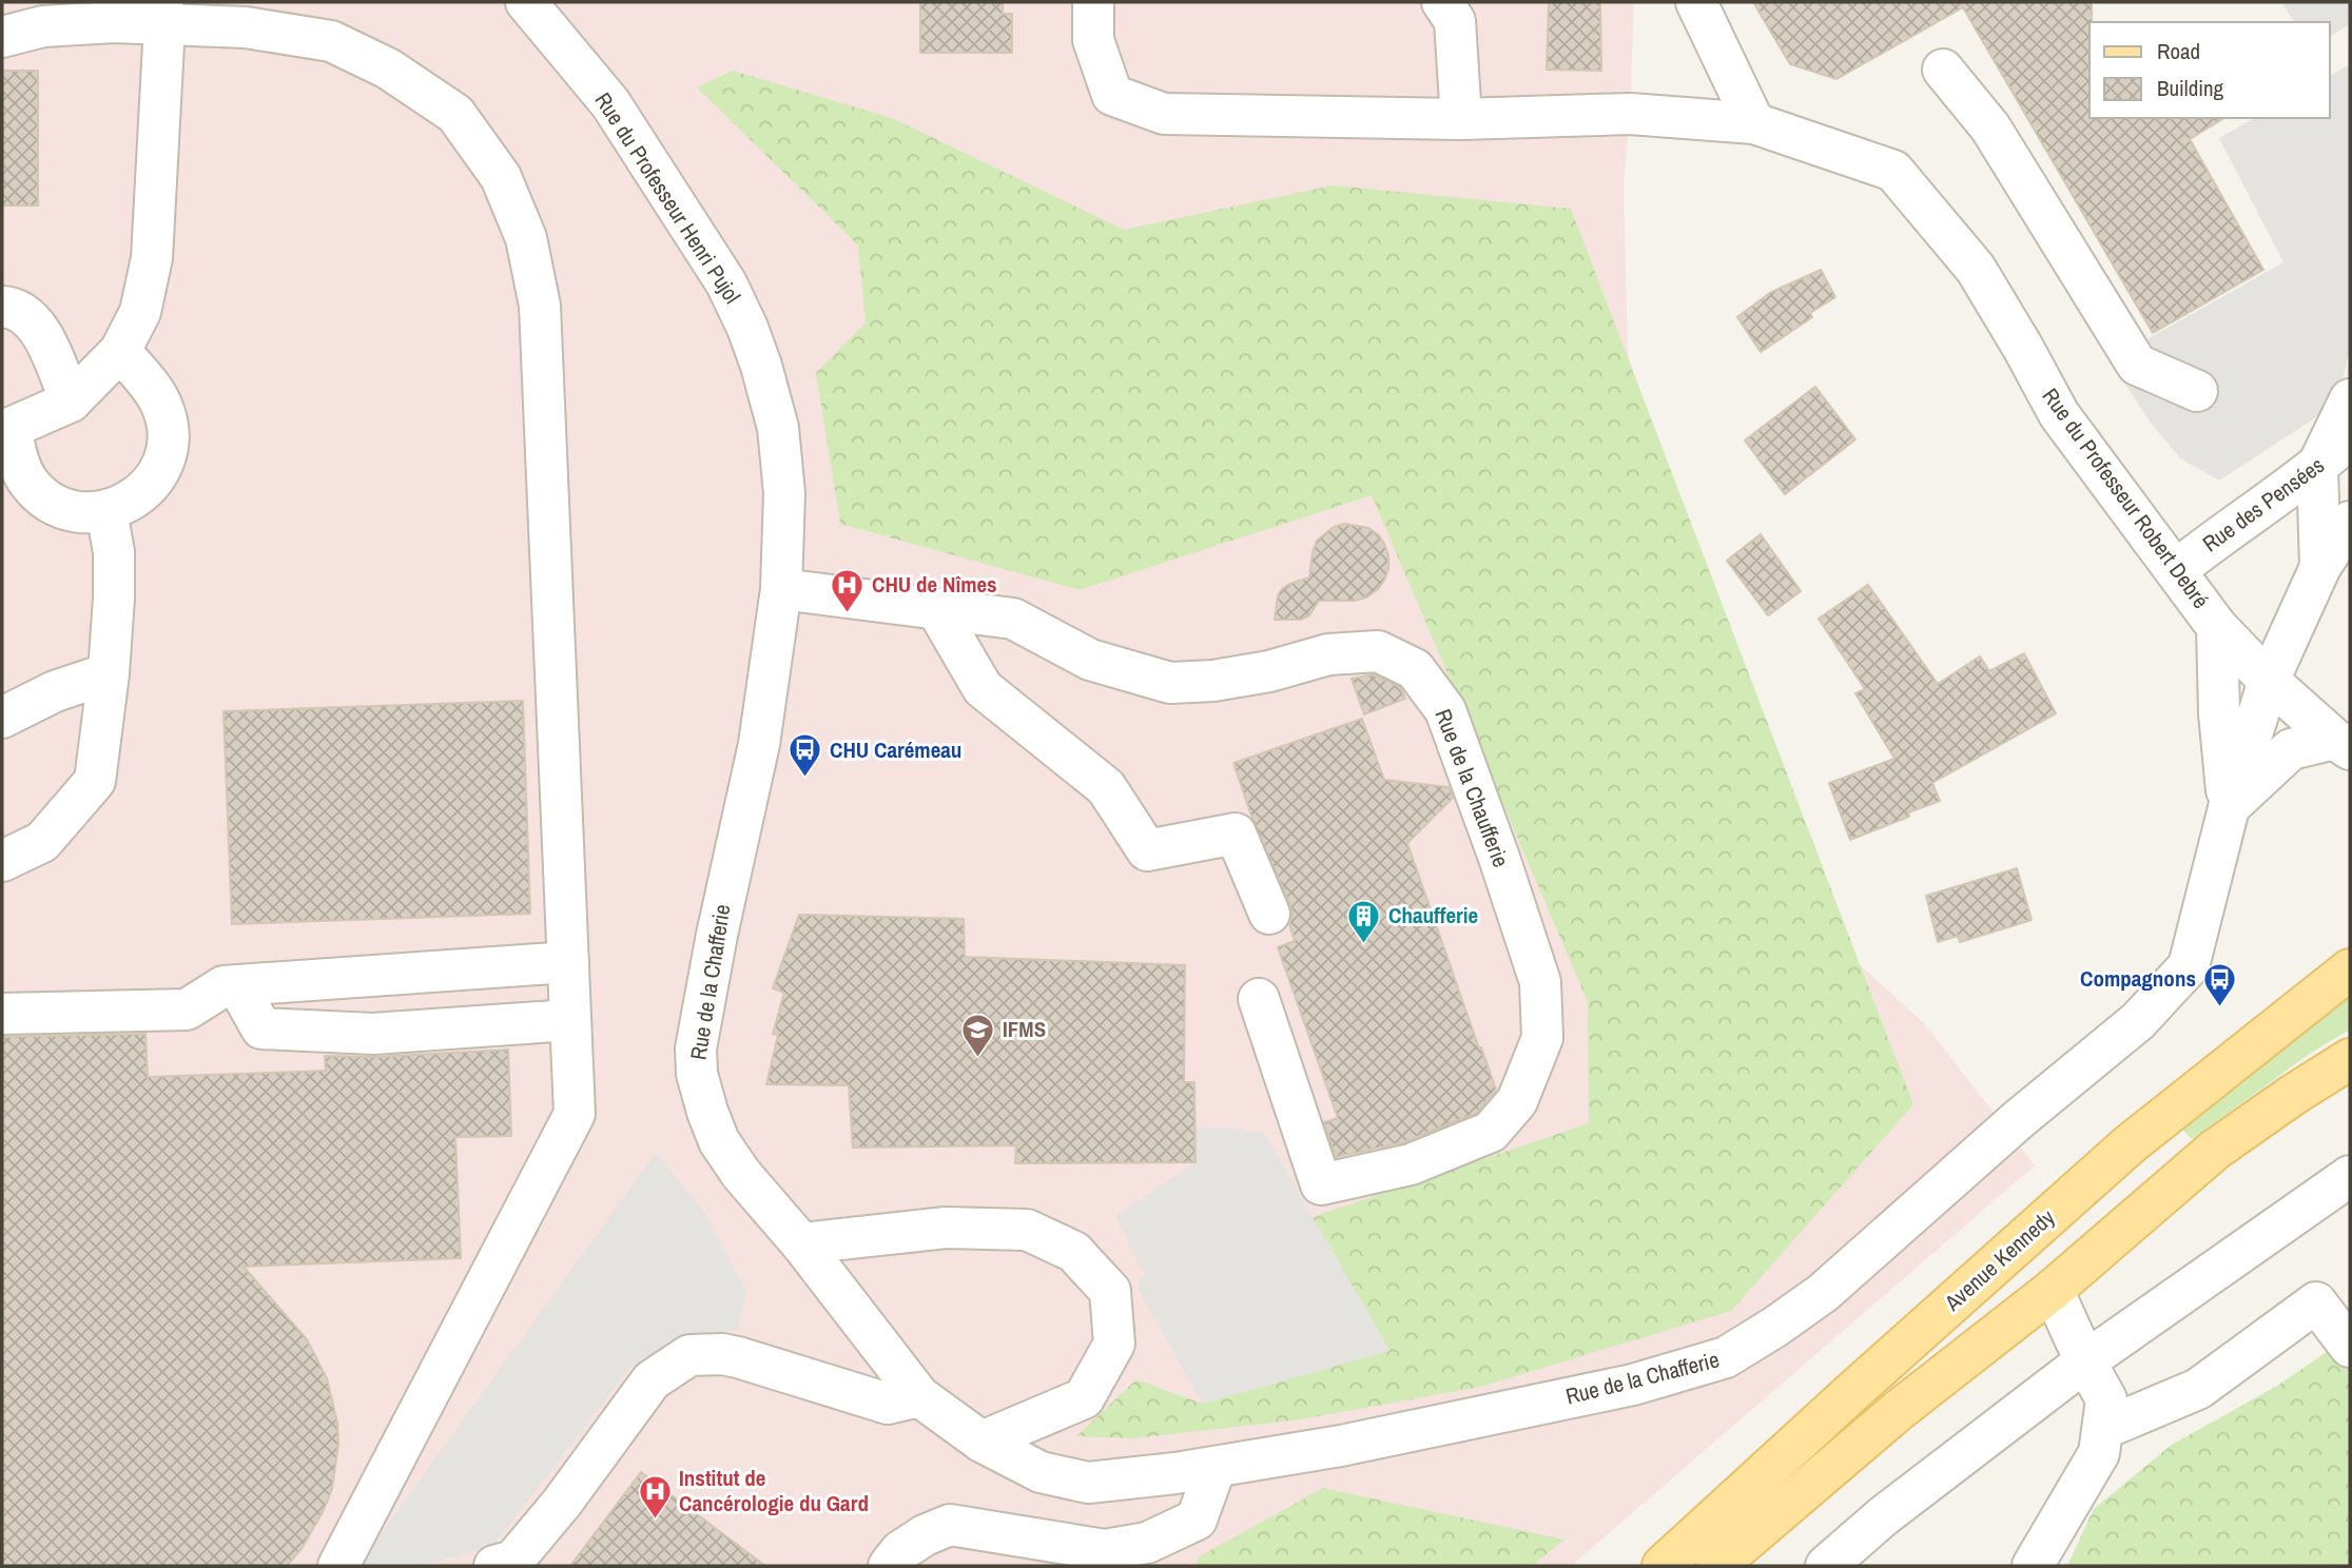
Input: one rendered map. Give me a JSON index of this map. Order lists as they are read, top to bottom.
{
  "streets": {
    "main road": ["Avenue Kennedy"],
    "street": [
      "Rue du Professeur Henri Pujol",
      "Rue du Professeur Robert Debré",
      "Rue des Pensées",
      "Rue de la Chaufferie",
      "Rue de la Chafferie"
    ]
  },
  "crossings": [
    ["Rue du Professeur Henri Pujol", "Rue de la Chaufferie"],
    ["Rue du Professeur Henri Pujol", "Rue de la Chafferie"],
    ["Rue du Professeur Robert Debré", "Rue des Pensées"],
    ["Rue du Professeur Robert Debré", "Rue de la Chafferie"],
    ["Rue de la Chaufferie", "Rue de la Chafferie"]
  ],
  "places": {
    "hospital": ["CHU de Nîmes", "Institut de Cancérologie du Gard"],
    "bus stop": ["CHU Carémeau", "Compagnons"],
    "building": ["Chaufferie"],
    "school or university": ["IFMS"]
  },
  "legend": ["Road", "Building"]
}
